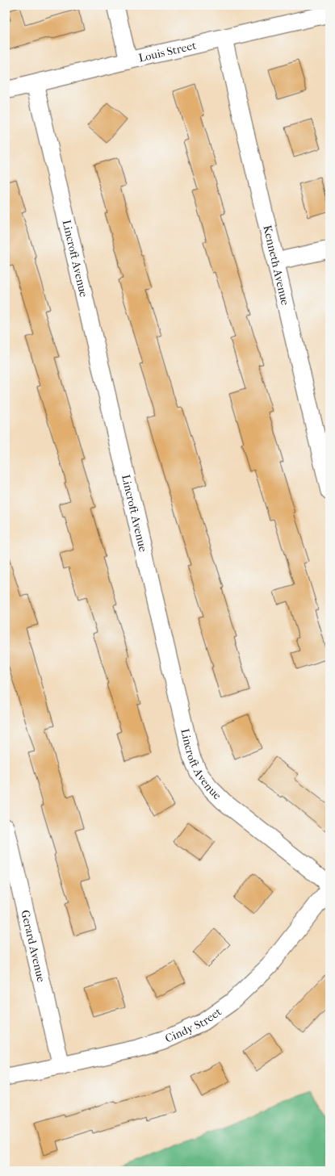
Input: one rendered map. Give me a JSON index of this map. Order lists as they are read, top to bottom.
{
  "streets": {
    "street": [
      "Louis Street",
      "Lincroft Avenue",
      "Kenneth Avenue",
      "Gerard Avenue",
      "Cindy Street"
    ]
  },
  "crossings": [
    ["Louis Street", "Lincroft Avenue"],
    ["Louis Street", "Kenneth Avenue"],
    ["Gerard Avenue", "Cindy Street"]
  ]
}
